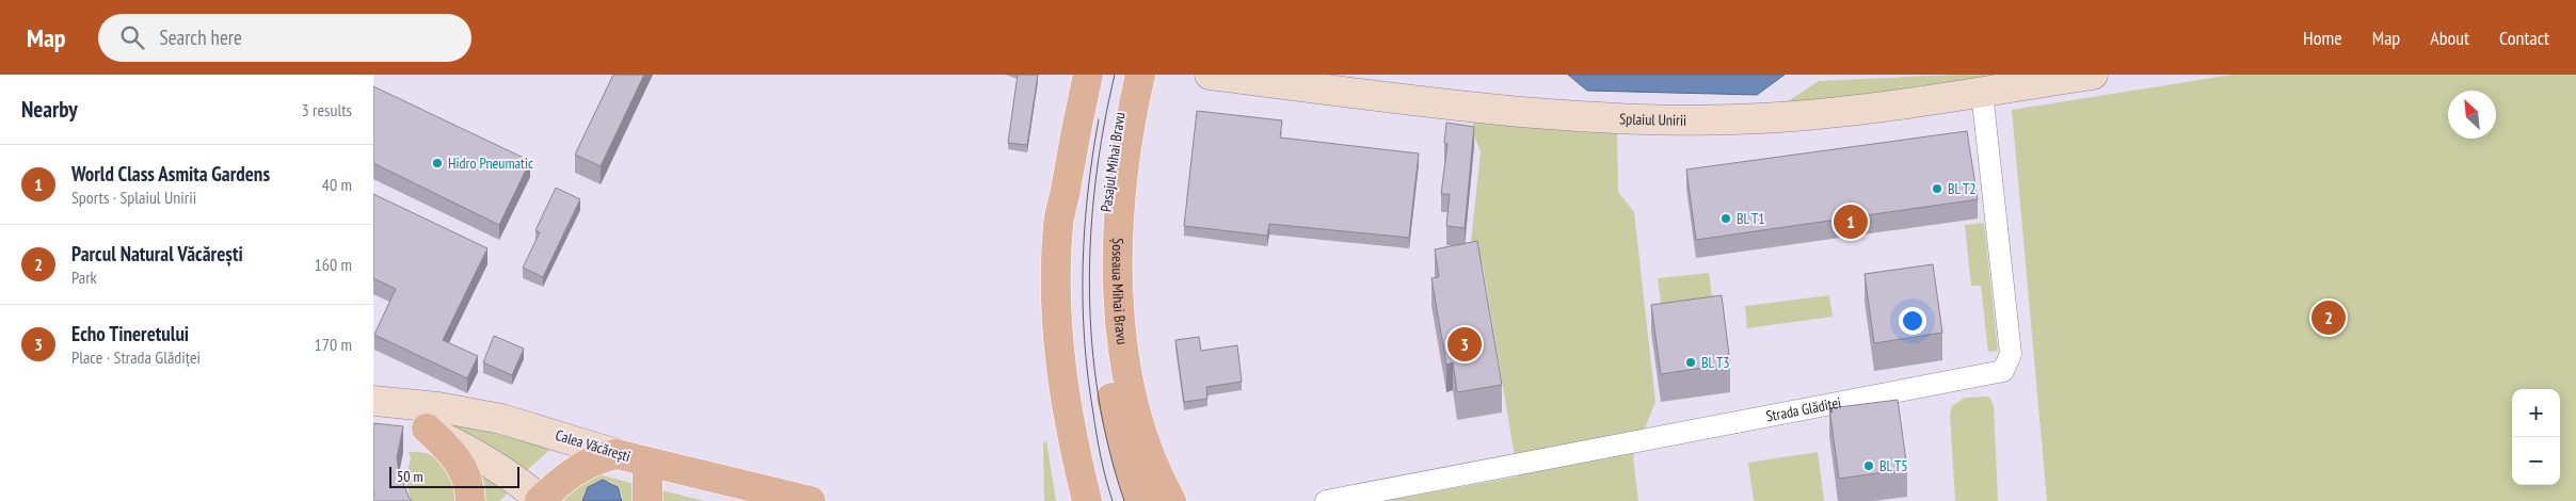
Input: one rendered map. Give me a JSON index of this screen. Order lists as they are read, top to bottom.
{
  "streets": {
    "main road": [
      "Splaiul Unirii",
      "Pasajul Mihai Bravu",
      "Șoseaua Mihai Bravu",
      "Calea Văcărești"
    ],
    "street": ["Strada Glădiței"]
  },
  "crossings": [
    ["Splaiul Unirii", "Strada Glădiței"]
  ],
  "places": [
    "Hidro Pneumatic",
    "Bl. T2",
    "Bl. T1",
    "Bl. T3",
    "Bl. T5"
  ],
  "scale_bar": "50 m",
  "north": "top left",
  "page": {
    "header": "Map",
    "search": "Search here",
    "nav": [
      "Home",
      "Map",
      "About",
      "Contact"
    ],
    "heading": ["Nearby", "3 results"],
    "list": [
      {
        "mark": "1",
        "name": "World Class Asmita Gardens",
        "note": "Sports · Splaiul Unirii",
        "value": "40 m"
      },
      {
        "mark": "2",
        "name": "Parcul Natural Văcărești",
        "note": "Park",
        "value": "160 m"
      },
      {
        "mark": "3",
        "name": "Echo Tineretului",
        "note": "Place · Strada Glădiței",
        "value": "170 m"
      }
    ],
    "pins": ["1", "2", "3"],
    "map_buttons": ["+", "−"],
    "scale": "50 m"
  }
}
